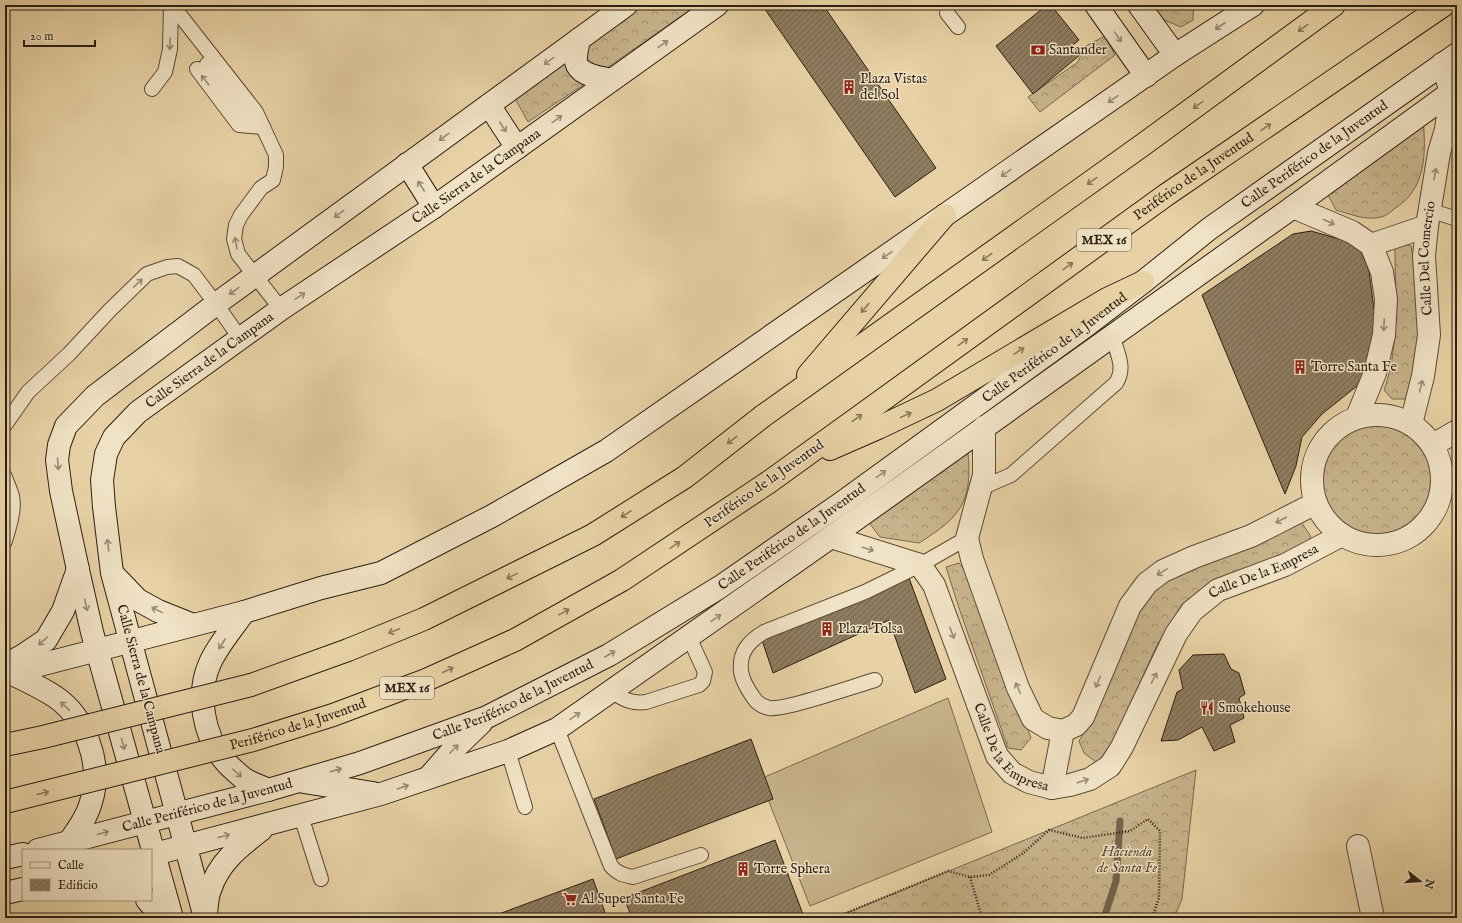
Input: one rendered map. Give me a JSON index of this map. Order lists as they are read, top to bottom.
{
  "streets": {
    "highway": ["Periférico de la Juventud", "MEX 16"],
    "street": [
      "Calle Periférico de la Juventud",
      "Calle Sierra de la Campana",
      "Calle Del Comercio",
      "Calle De la Empresa"
    ]
  },
  "crossings": [
    ["Calle Periférico de la Juventud", "Calle Sierra de la Campana"],
    ["Calle Del Comercio", "Calle De la Empresa"]
  ],
  "parks": ["Hacienda de Santa Fe"],
  "places": {
    "bank": ["Santander"],
    "building": [
      "Plaza Vistas del Sol",
      "Torre Santa Fe",
      "Plaza Tolsa",
      "Torre Sphera"
    ],
    "restaurant": ["Smokehouse"],
    "supermarket": ["Al Super Santa Fe"]
  },
  "legend": ["Calle", "Edificio"],
  "scale_bar": "20 m",
  "north": "right"
}
